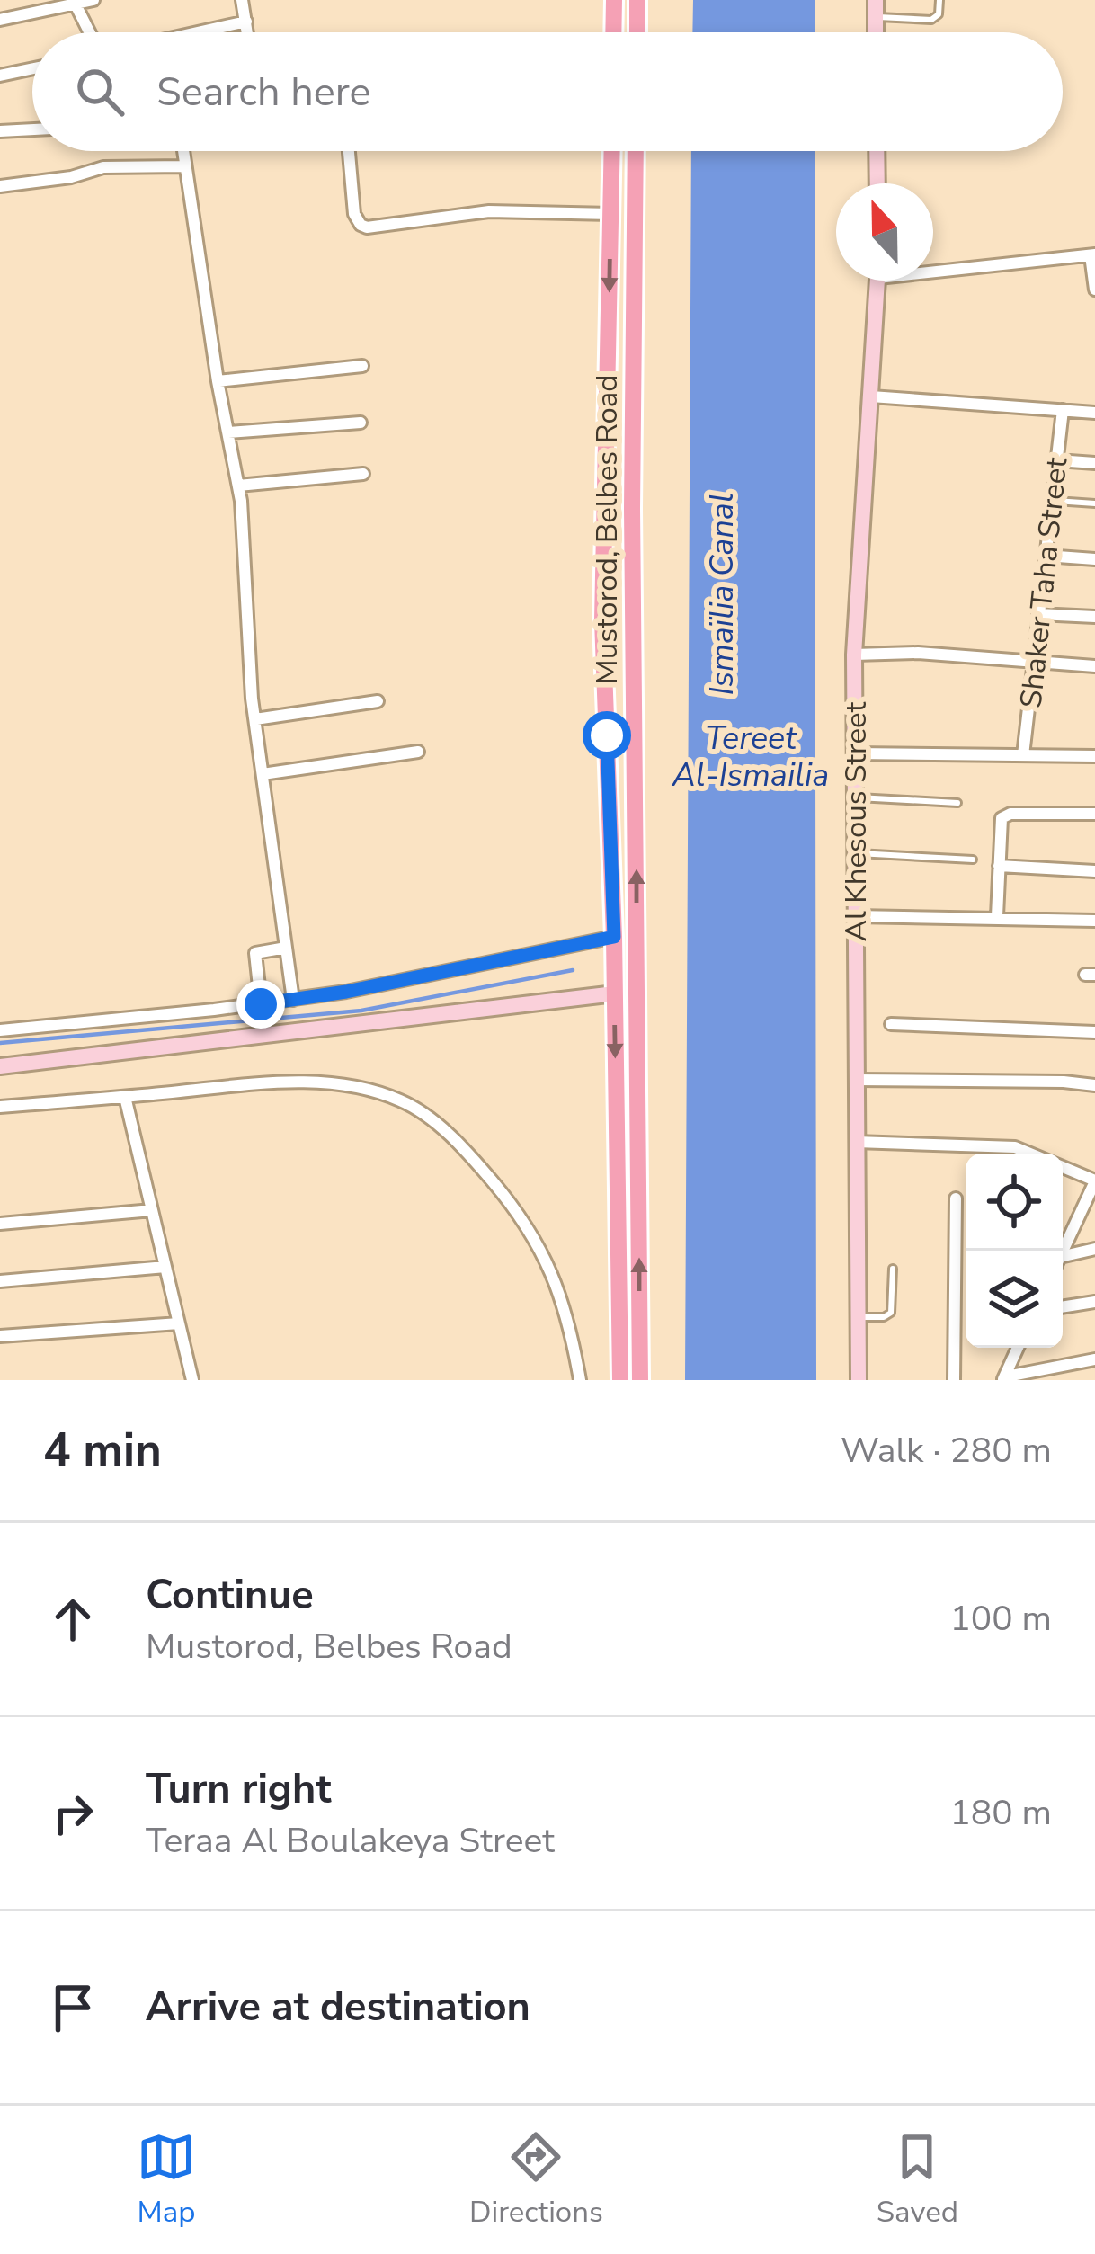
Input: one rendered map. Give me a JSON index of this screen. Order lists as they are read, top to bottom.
{
  "streets": {
    "main road": ["Mustorod, Belbes Road", "Al Khesous Street"],
    "street": ["Shaker Taha Street"]
  },
  "water": ["Ismaïlia Canal", "Tereet Al-Ismailia"],
  "north": "top",
  "page": {
    "search": "Search here",
    "heading": ["4 min", "Walk · 280 m"],
    "list": [
      ["Continue", "Mustorod, Belbes Road", "100 m"],
      ["Turn right", "Teraa Al Boulakeya Street", "180 m"],
      "Arrive at destination"
    ],
    "nav": ["Map", "Directions", "Saved"]
  }
}
